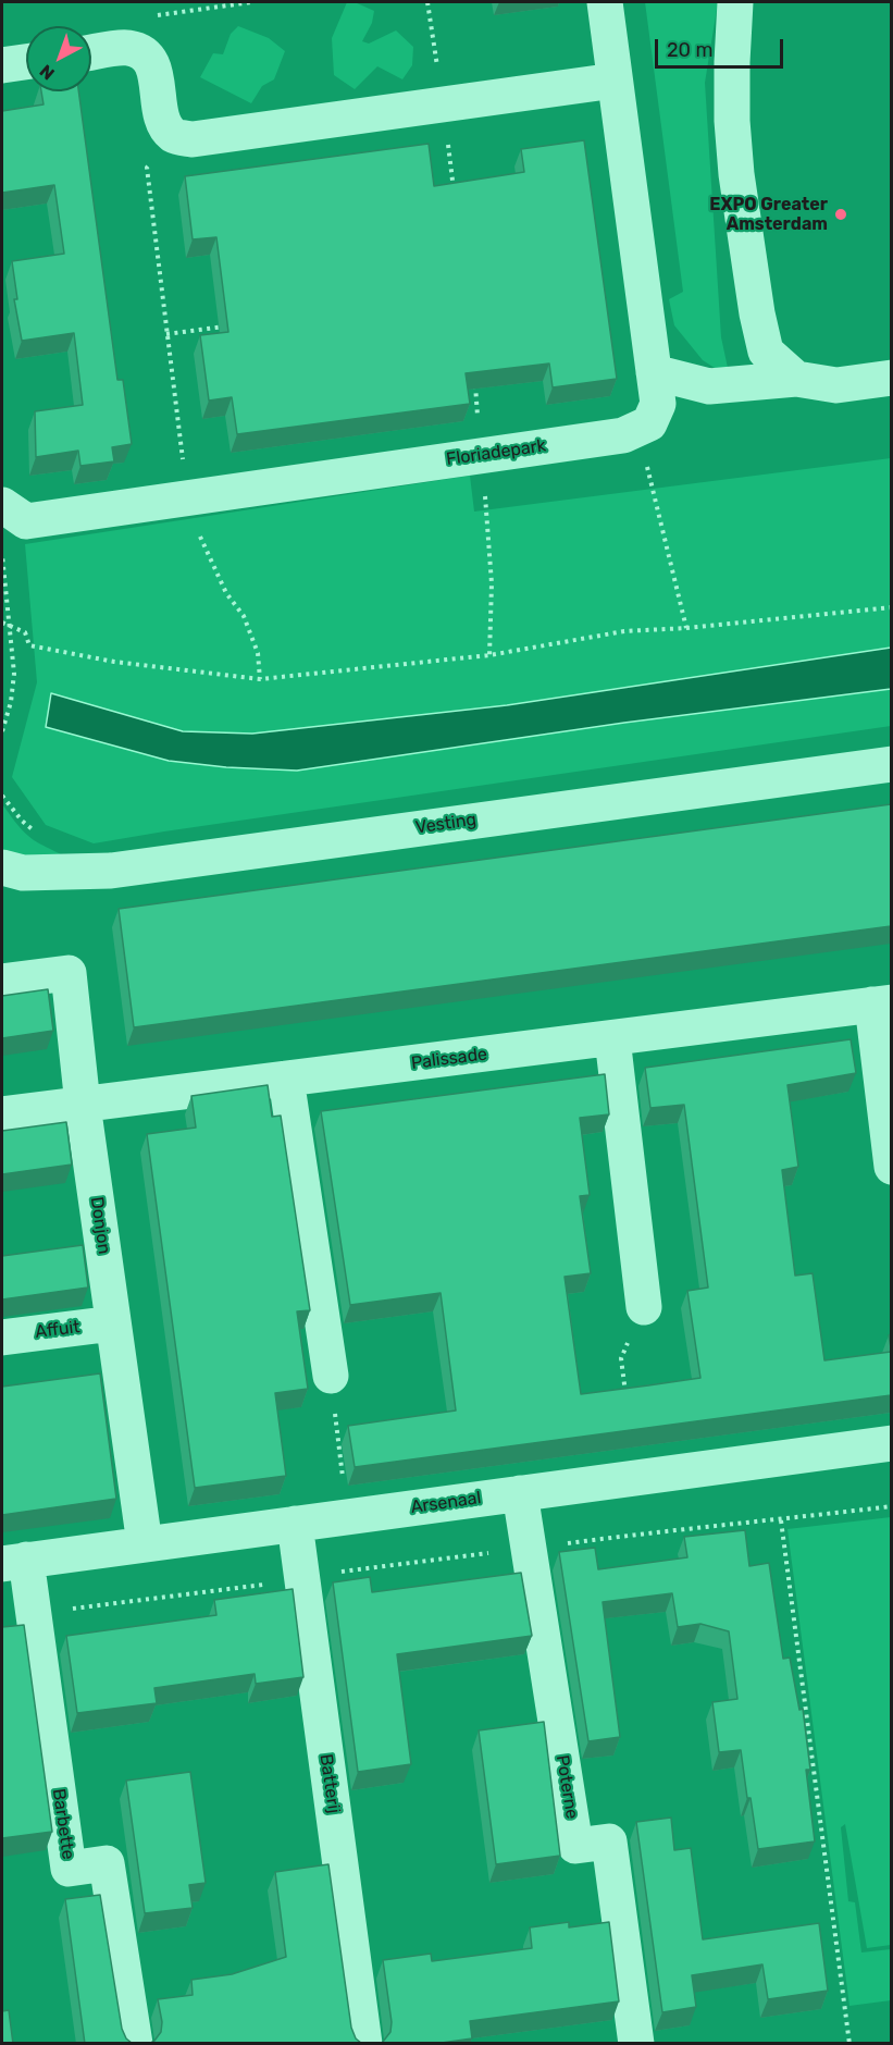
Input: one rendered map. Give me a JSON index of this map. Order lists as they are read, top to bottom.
{
  "streets": {
    "street": [
      "Floriadepark",
      "Vesting",
      "Palissade",
      "Donjon",
      "Affuit",
      "Arsenaal",
      "Batterij",
      "Poterne",
      "Barbette"
    ]
  },
  "crossings": [
    ["Palissade", "Donjon"],
    ["Donjon", "Affuit"],
    ["Donjon", "Arsenaal"],
    ["Arsenaal", "Batterij"],
    ["Arsenaal", "Poterne"],
    ["Arsenaal", "Barbette"]
  ],
  "places": ["EXPO Greater Amsterdam"],
  "scale_bar": "20 m",
  "north": "bottom left"
}
